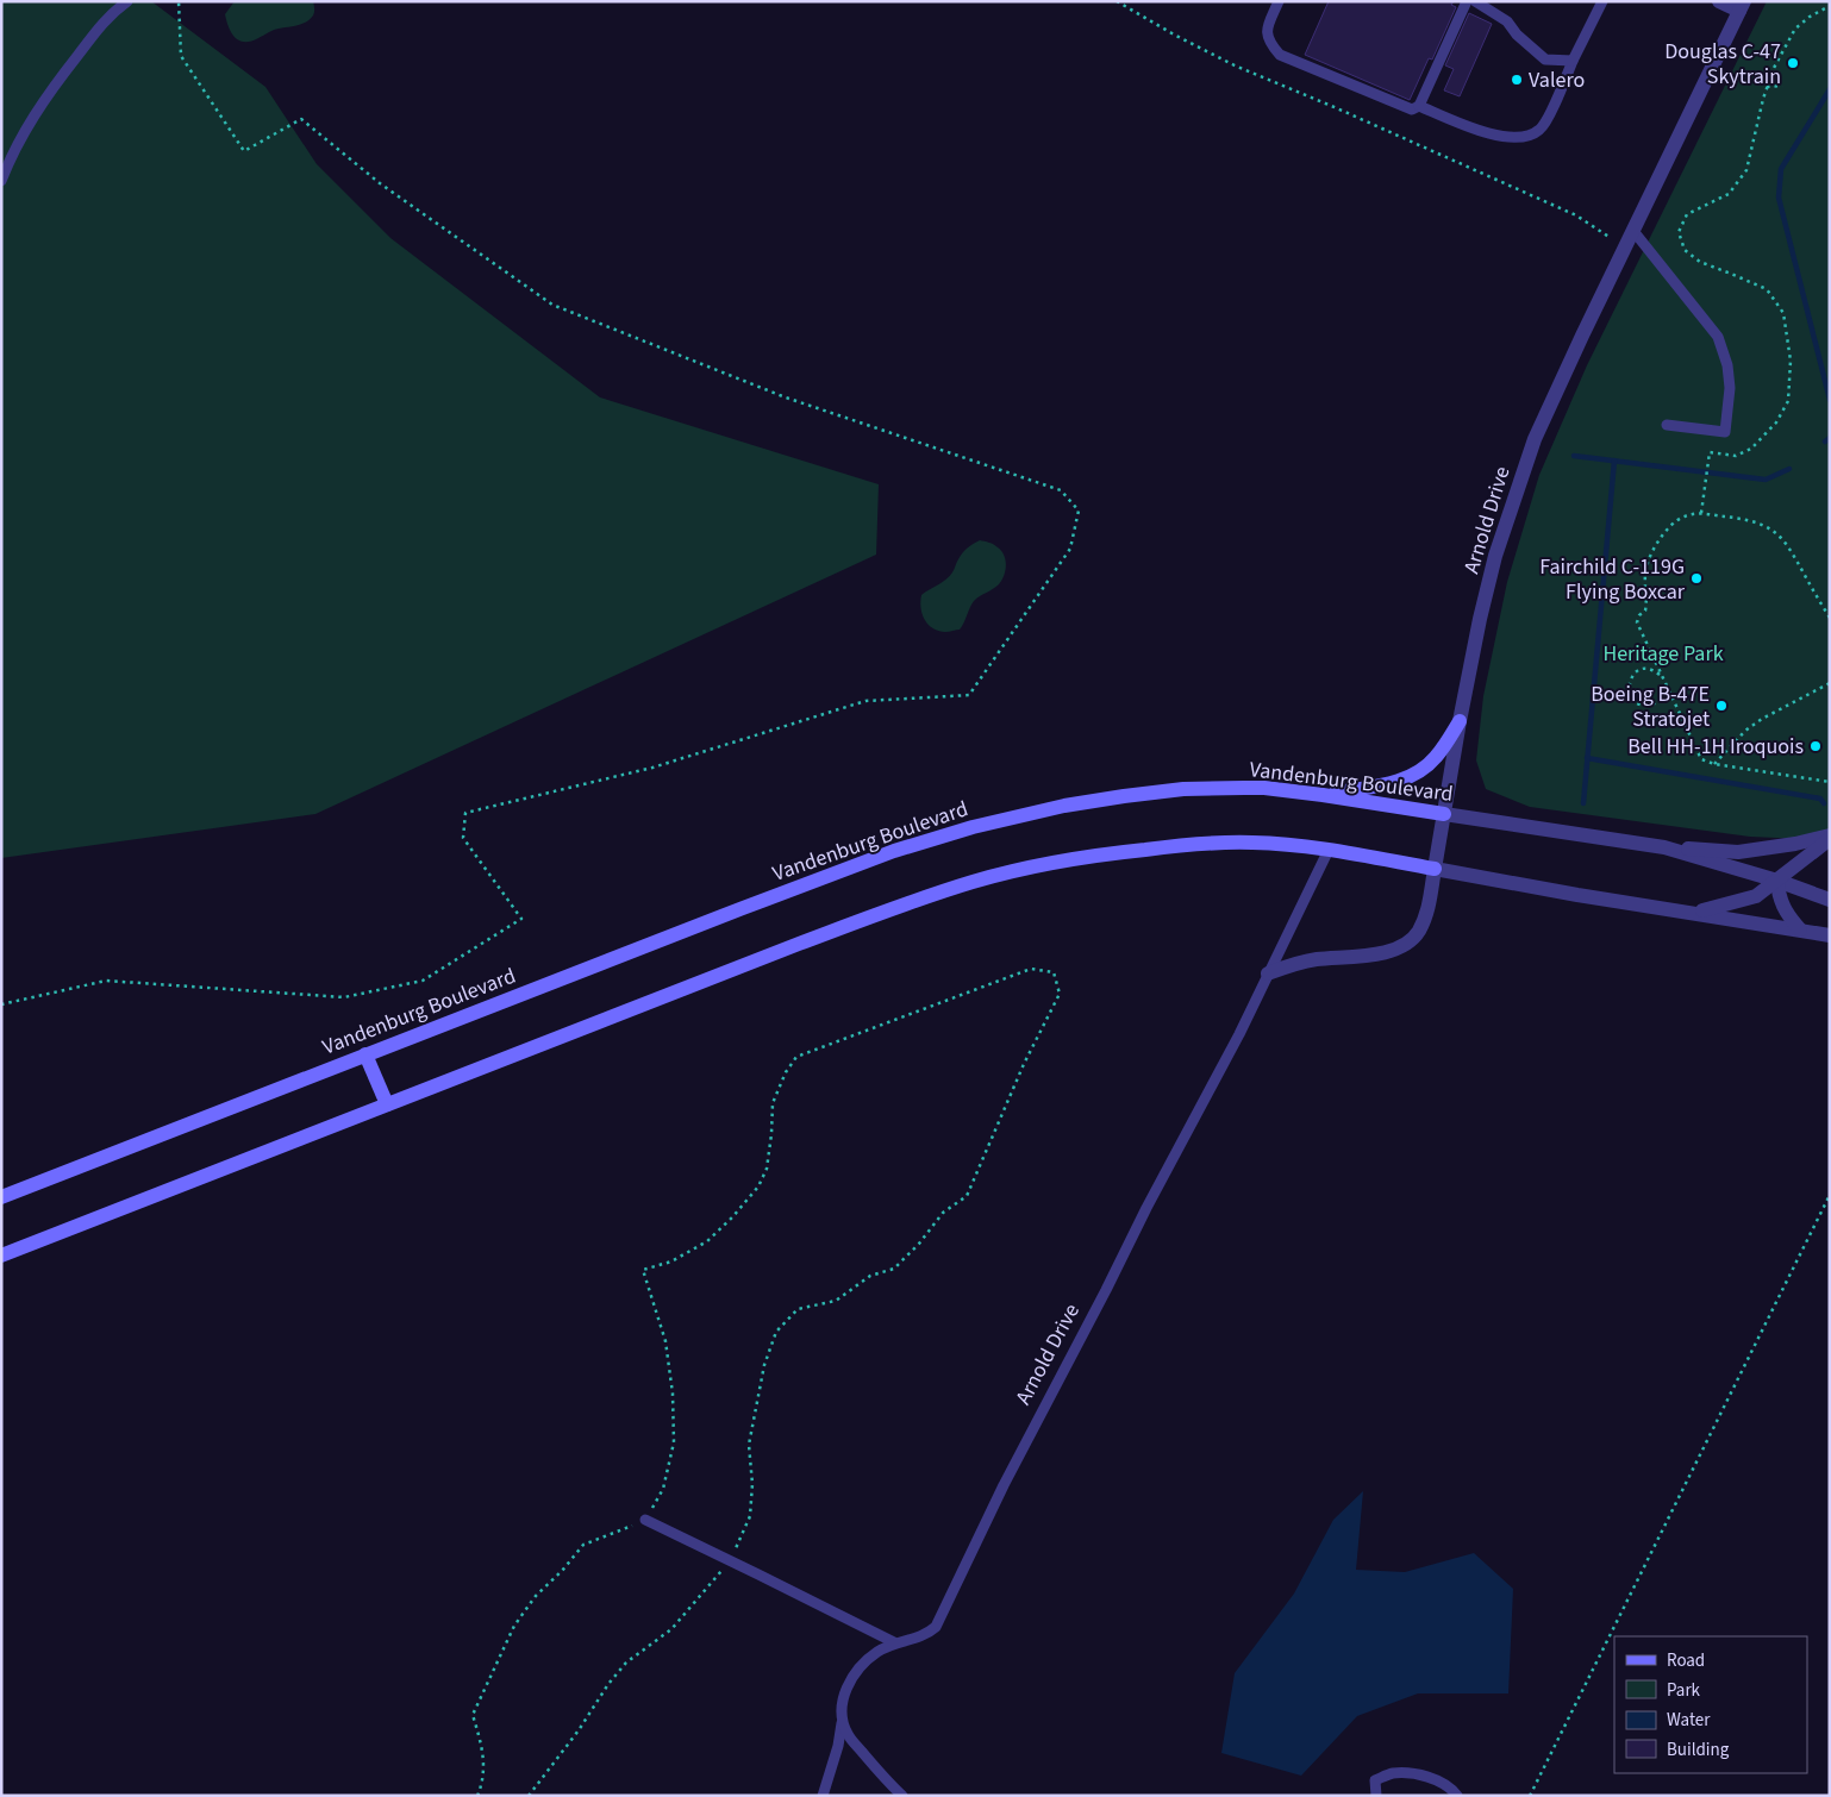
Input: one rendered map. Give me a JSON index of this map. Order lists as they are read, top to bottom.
{
  "streets": {
    "main road": ["Vandenburg Boulevard"],
    "street": ["Arnold Drive"]
  },
  "crossings": [
    ["Arnold Drive", "Vandenburg Boulevard"]
  ],
  "parks": ["Heritage Park"],
  "places": [
    "Douglas C-47 Skytrain",
    "Valero",
    "Fairchild C-119G Flying Boxcar",
    "Boeing B-47E Stratojet",
    "Bell HH-1H Iroquois"
  ],
  "legend": [
    "Road",
    "Park",
    "Water",
    "Building"
  ]
}
